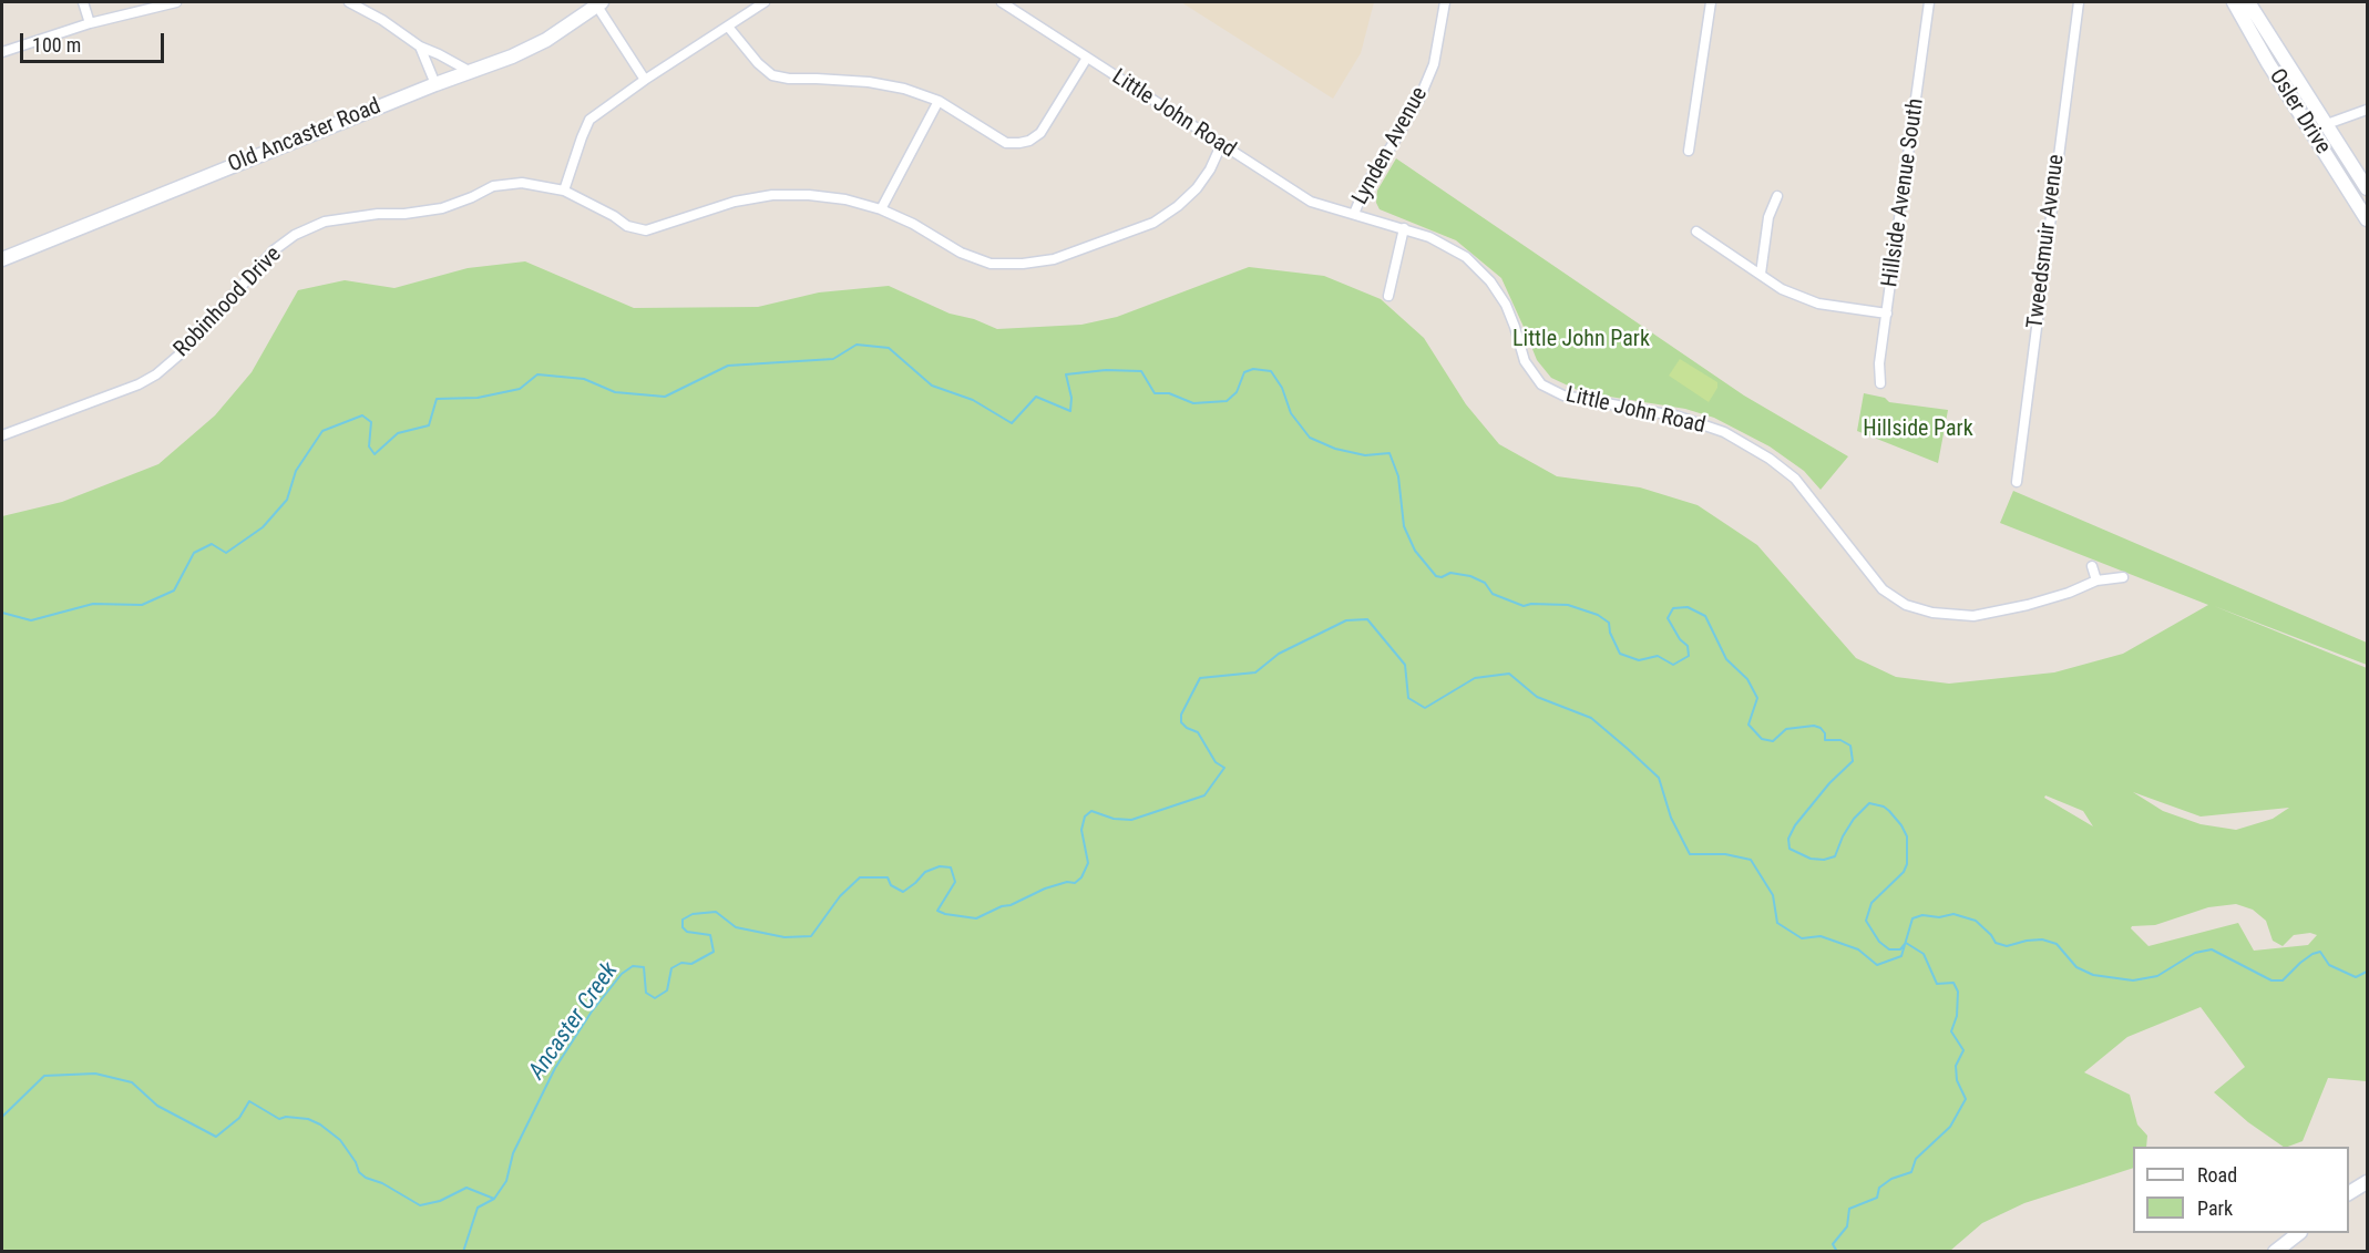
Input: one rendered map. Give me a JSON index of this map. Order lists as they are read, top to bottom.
{
  "streets": {
    "street": [
      "Osler Drive",
      "Little John Road",
      "Old Ancaster Road",
      "Lynden Avenue",
      "Hillside Avenue South",
      "Tweedsmuir Avenue",
      "Robinhood Drive"
    ]
  },
  "crossings": [
    ["Little John Road", "Lynden Avenue"],
    ["Little John Road", "Robinhood Drive"]
  ],
  "water": ["Ancaster Creek"],
  "parks": ["Little John Park", "Hillside Park"],
  "legend": ["Road", "Park"],
  "scale_bar": "100 m"
}
